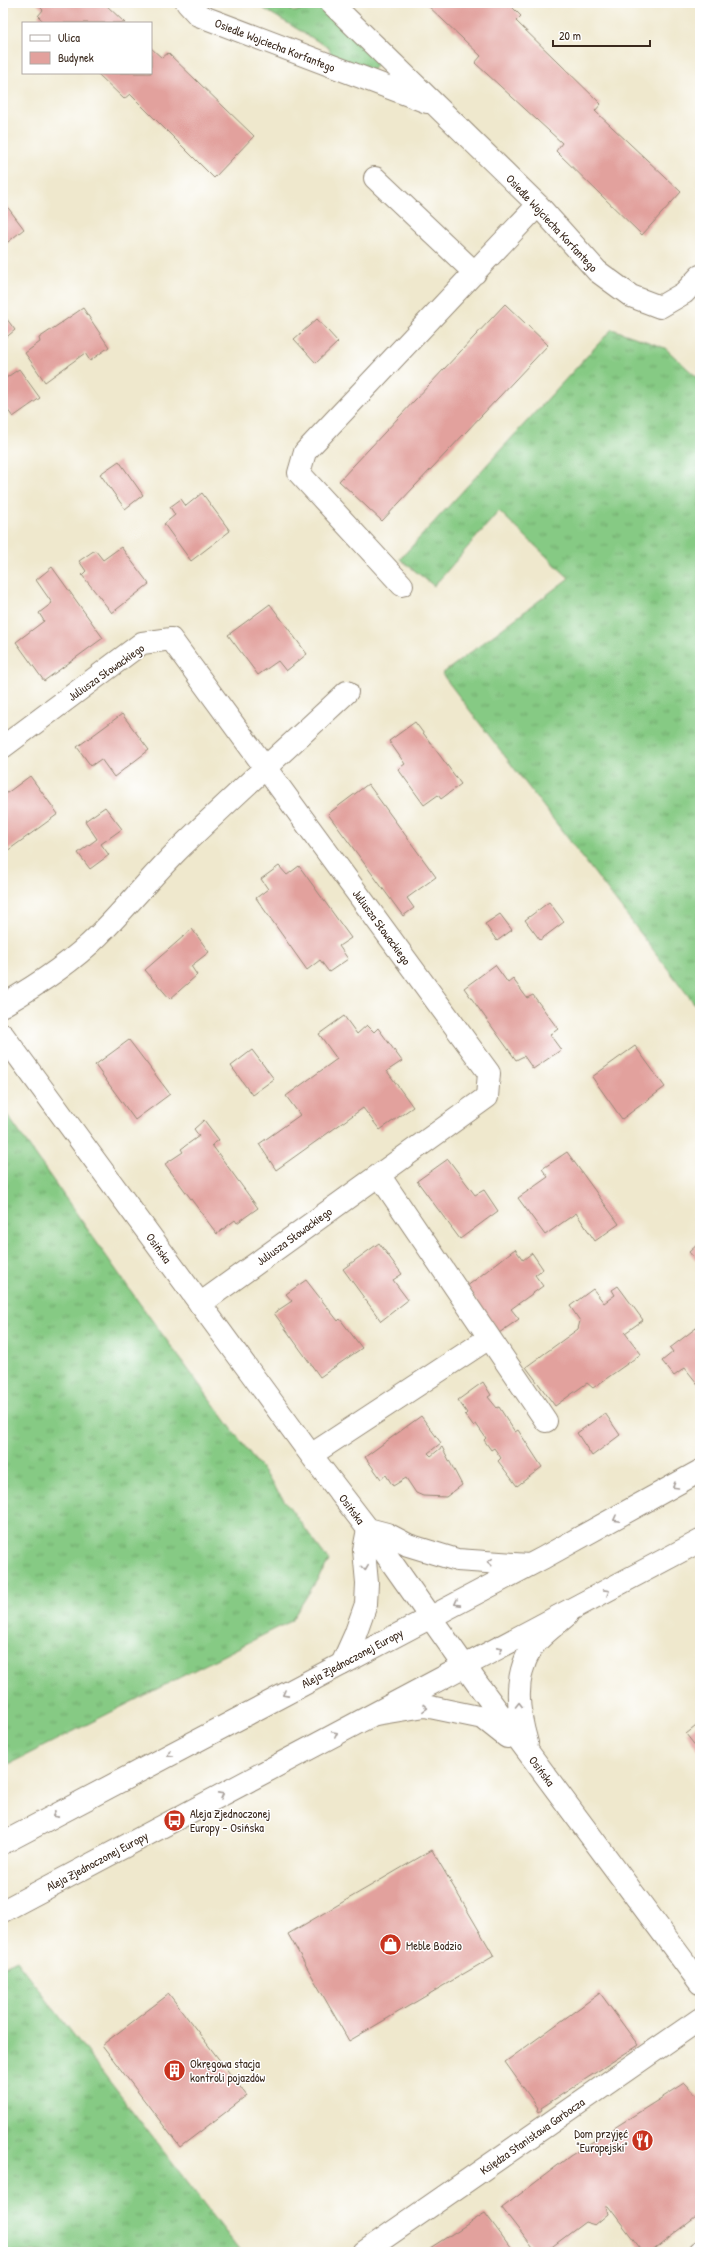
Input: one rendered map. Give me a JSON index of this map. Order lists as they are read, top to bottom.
{
  "streets": {
    "street": [
      "Osiedle Wojciecha Korfantego",
      "Juliusza Słowackiego",
      "Osińska",
      "Aleja Zjednoczonej Europy",
      "Księdza Stanisława Garbocza"
    ]
  },
  "crossings": [
    ["Juliusza Słowackiego", "Osińska"],
    ["Osińska", "Aleja Zjednoczonej Europy"]
  ],
  "places": {
    "bus stop": ["Aleja Zjednoczonej Europy - Osińska"],
    "shop": ["Meble Bodzio"],
    "building": ["Okręgowa stacja kontroli pojazdów"],
    "restaurant": ["Dom przyjęć \"Europejski\""]
  },
  "legend": ["Ulica", "Budynek"],
  "scale_bar": "20 m"
}
